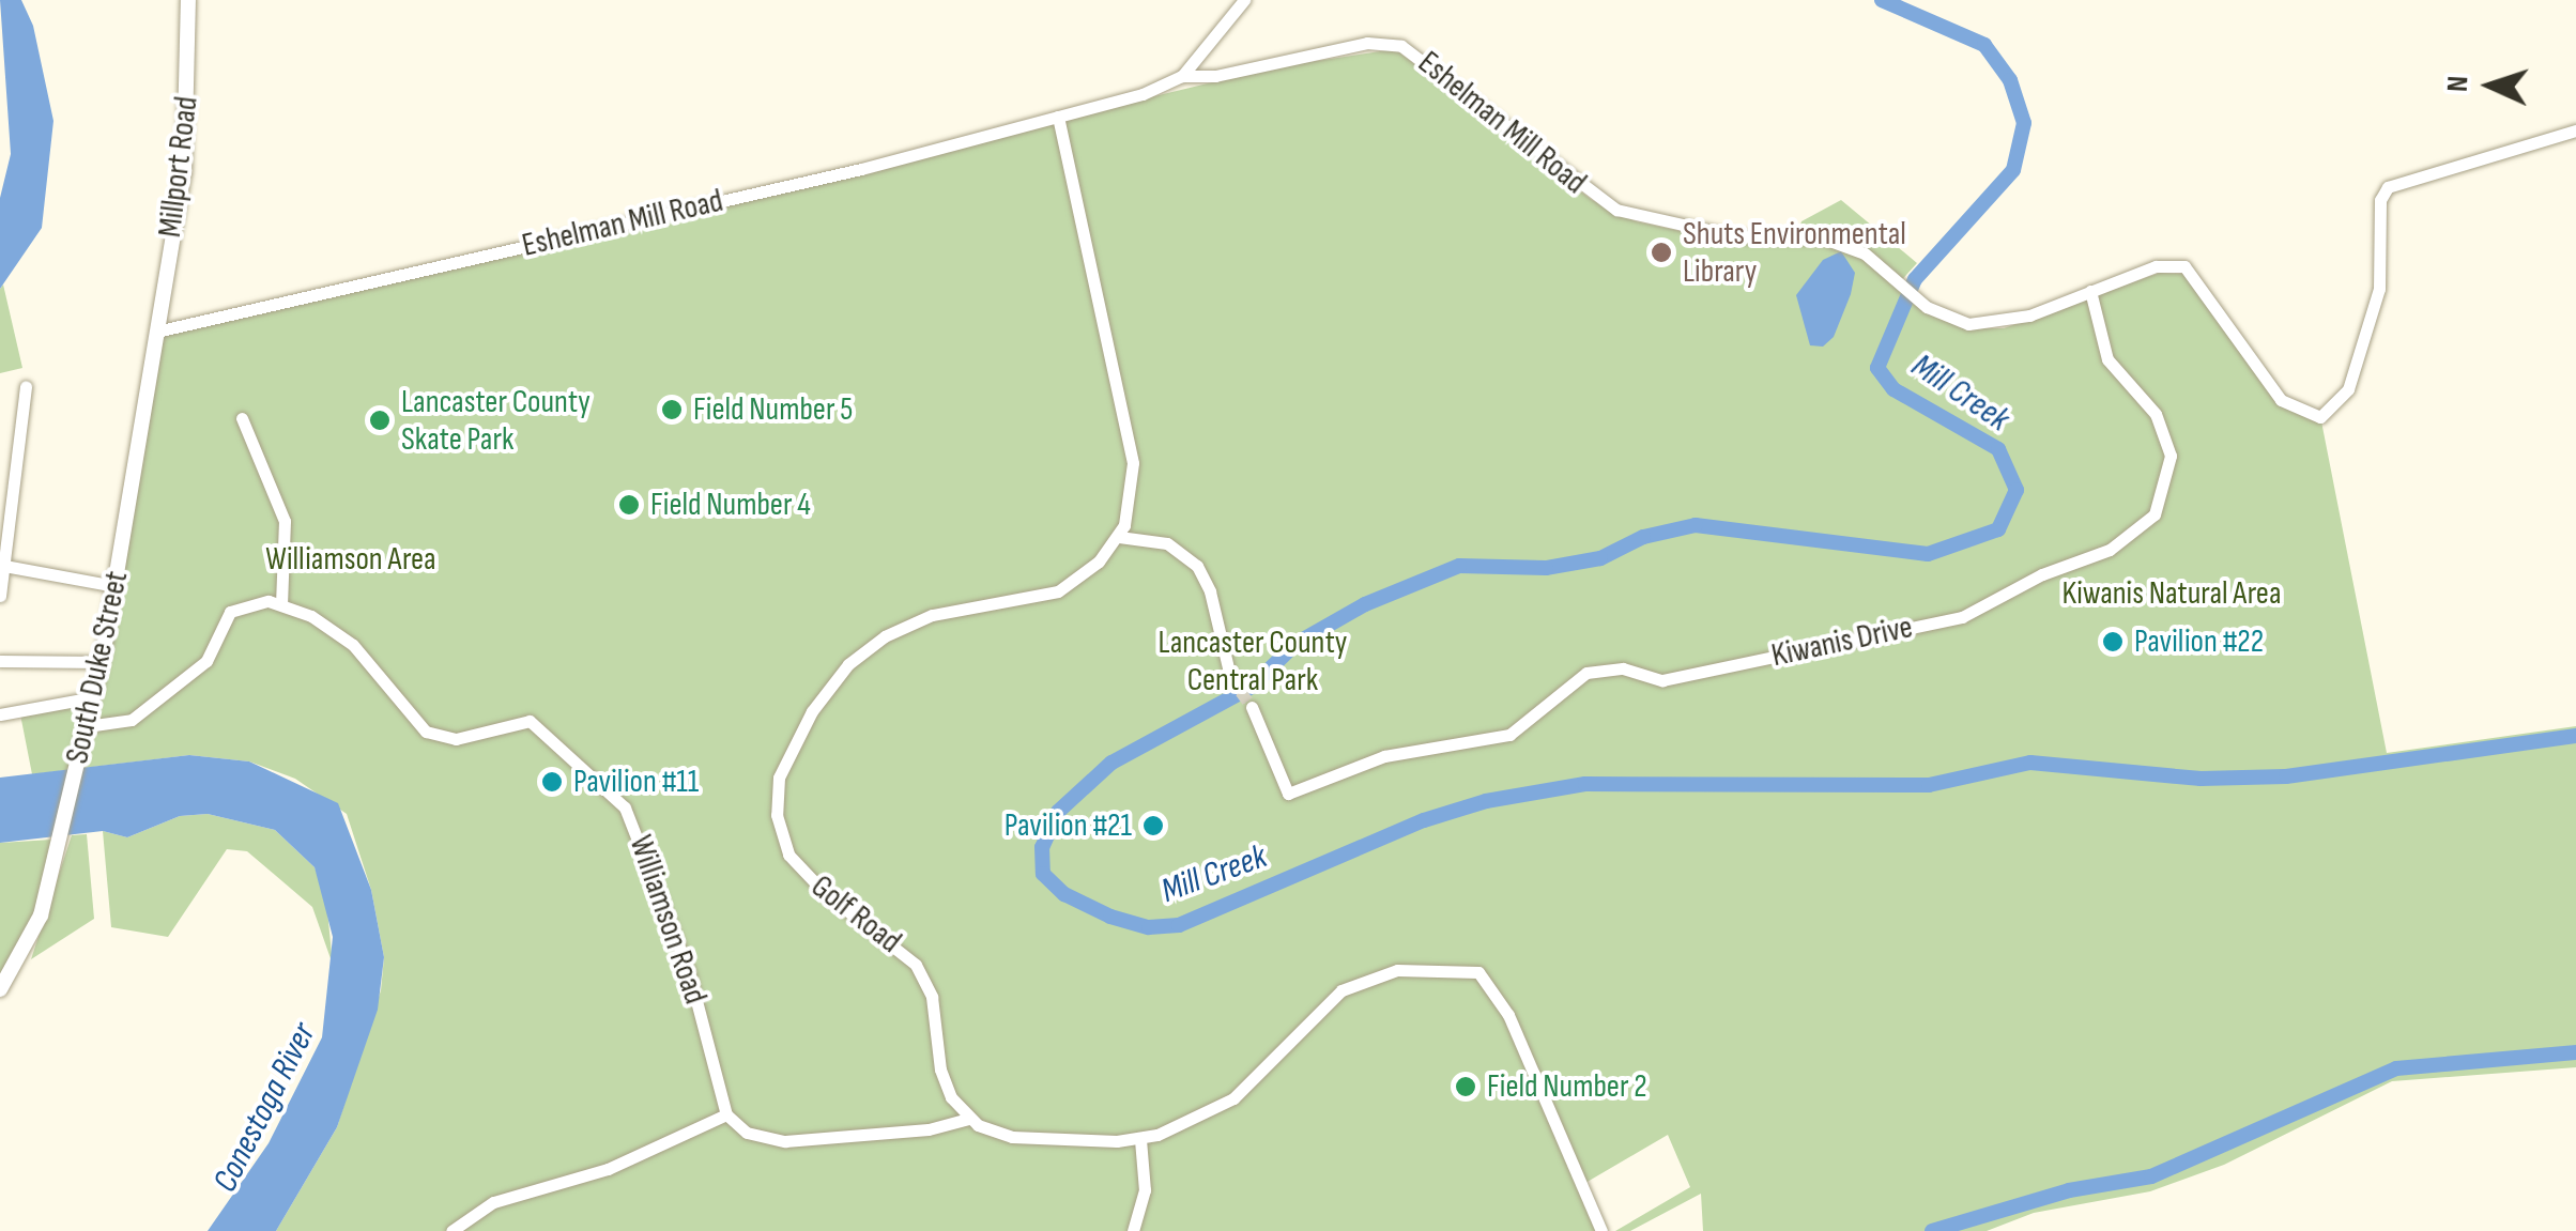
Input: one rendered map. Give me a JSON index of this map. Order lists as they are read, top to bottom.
{
  "streets": {
    "main road": ["Millport Road", "South Duke Street"],
    "street": [
      "Eshelman Mill Road",
      "Kiwanis Drive",
      "Golf Road",
      "Williamson Road"
    ]
  },
  "crossings": [
    ["Eshelman Mill Road", "Millport Road"],
    ["Eshelman Mill Road", "Kiwanis Drive"],
    ["Eshelman Mill Road", "South Duke Street"],
    ["Eshelman Mill Road", "Golf Road"],
    ["Millport Road", "South Duke Street"]
  ],
  "water": ["Mill Creek", "Conestoga River"],
  "parks": ["Williamson Area", "Kiwanis Natural Area", "Lancaster County Central Park"],
  "places": [
    "Shuts Environmental Library",
    "Field Number 5",
    "Lancaster County Skate Park",
    "Field Number 4",
    "Pavilion #22",
    "Pavilion #11",
    "Pavilion #21",
    "Field Number 2"
  ],
  "north": "left"
}
